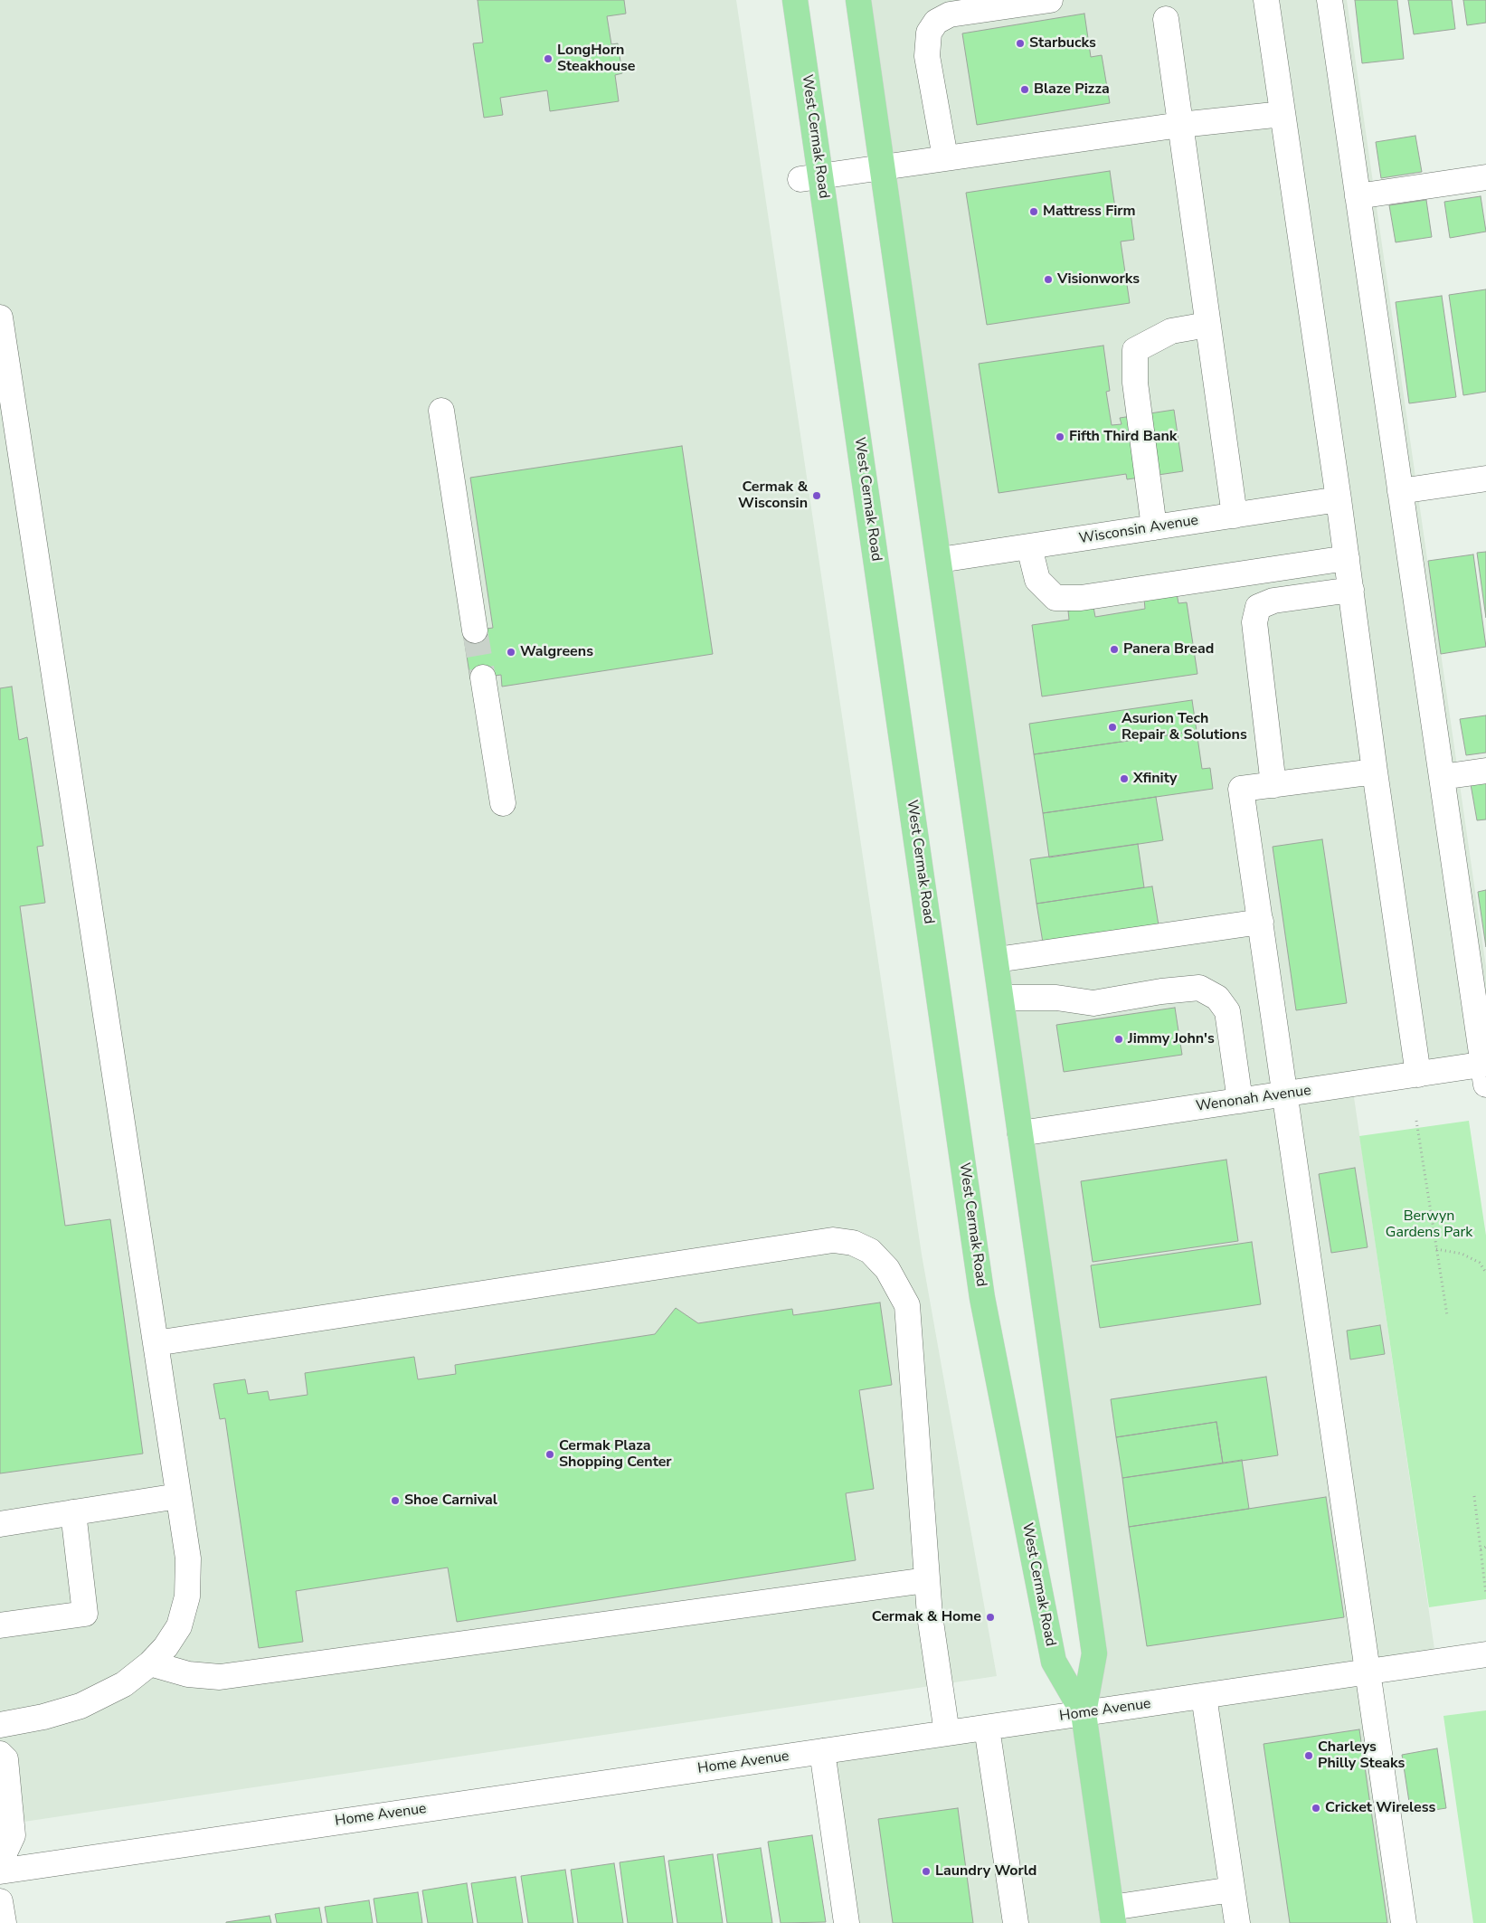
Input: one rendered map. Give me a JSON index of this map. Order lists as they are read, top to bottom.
{
  "streets": {
    "main road": ["West Cermak Road"],
    "street": ["Wisconsin Avenue", "Wenonah Avenue", "Home Avenue"]
  },
  "crossings": [
    ["West Cermak Road", "Wisconsin Avenue"],
    ["West Cermak Road", "Wenonah Avenue"],
    ["West Cermak Road", "Home Avenue"]
  ],
  "parks": ["Berwyn Gardens Park"],
  "places": [
    "Starbucks",
    "LongHorn Steakhouse",
    "Blaze Pizza",
    "Mattress Firm",
    "Visionworks",
    "Fifth Third Bank",
    "Cermak & Wisconsin",
    "Panera Bread",
    "Walgreens",
    "Asurion Tech Repair & Solutions",
    "Xfinity",
    "Jimmy John's",
    "Cermak Plaza Shopping Center",
    "Shoe Carnival",
    "Cermak & Home",
    "Charleys Philly Steaks",
    "Cricket Wireless",
    "Laundry World"
  ]
}
